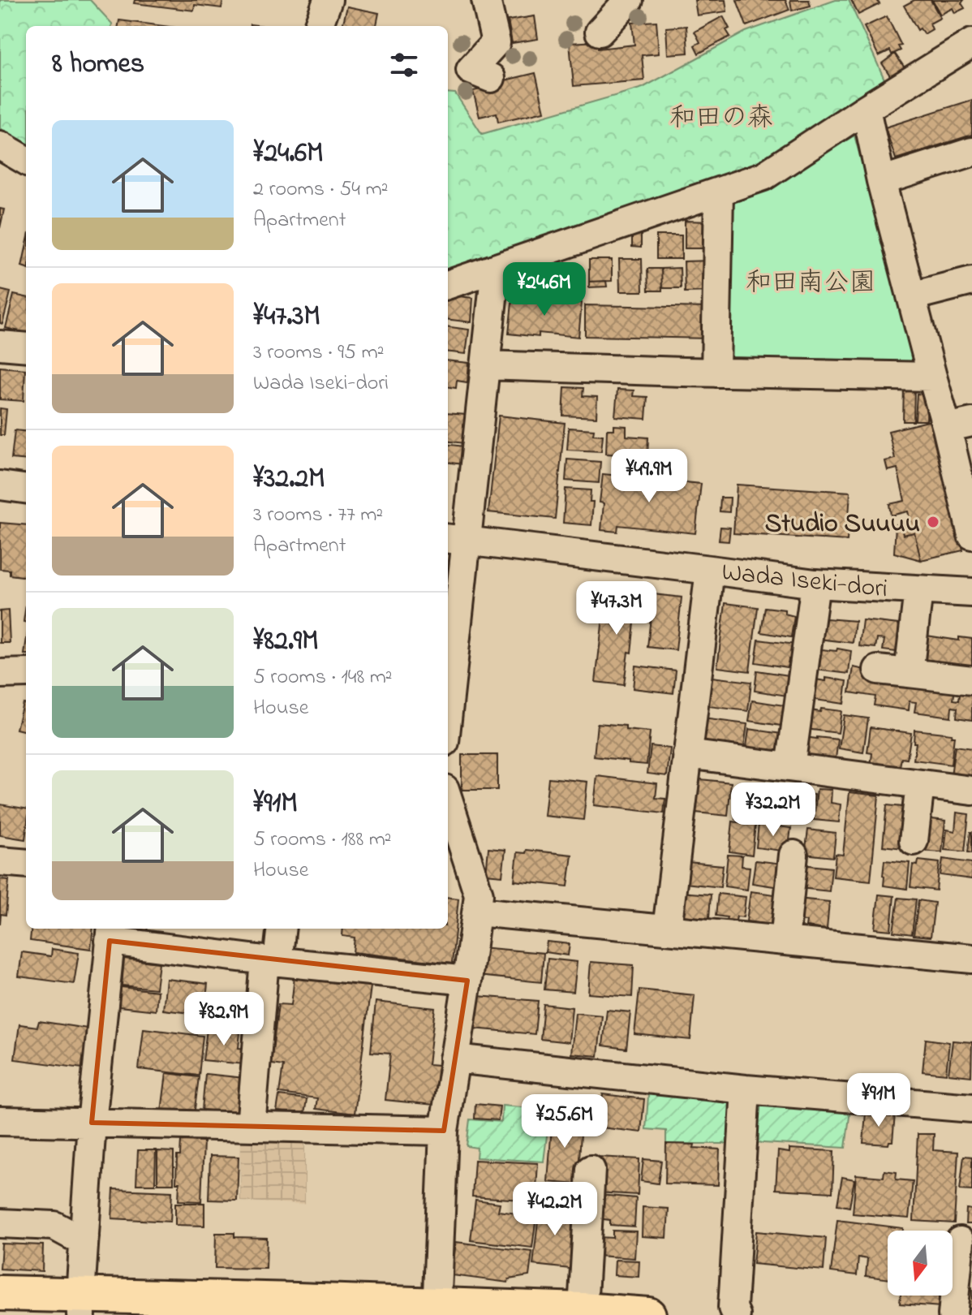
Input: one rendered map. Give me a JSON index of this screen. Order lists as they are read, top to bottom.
{
  "streets": {
    "street": ["Wada Iseki-dori"]
  },
  "parks": ["和田の森", "和田南公園"],
  "places": ["Studio Suuuu"],
  "north": "bottom",
  "page": {
    "heading": "8 homes",
    "list": [
      {
        "name": "¥24.6M",
        "note": "2 rooms · 54 m² · Apartment"
      },
      {
        "name": "¥47.3M",
        "note": "3 rooms · 95 m² · Wada Iseki-dori"
      },
      {
        "name": "¥32.2M",
        "note": "3 rooms · 77 m² · Apartment"
      },
      {
        "name": "¥82.9M",
        "note": "5 rooms · 148 m² · House"
      },
      {
        "name": "¥91M",
        "note": "5 rooms · 188 m² · House"
      }
    ],
    "price": [
      "¥24.6M",
      "¥49.9M",
      "¥47.3M",
      "¥32.2M",
      "¥82.9M",
      "¥91M",
      "¥25.6M",
      "¥42.2M"
    ]
  }
}
